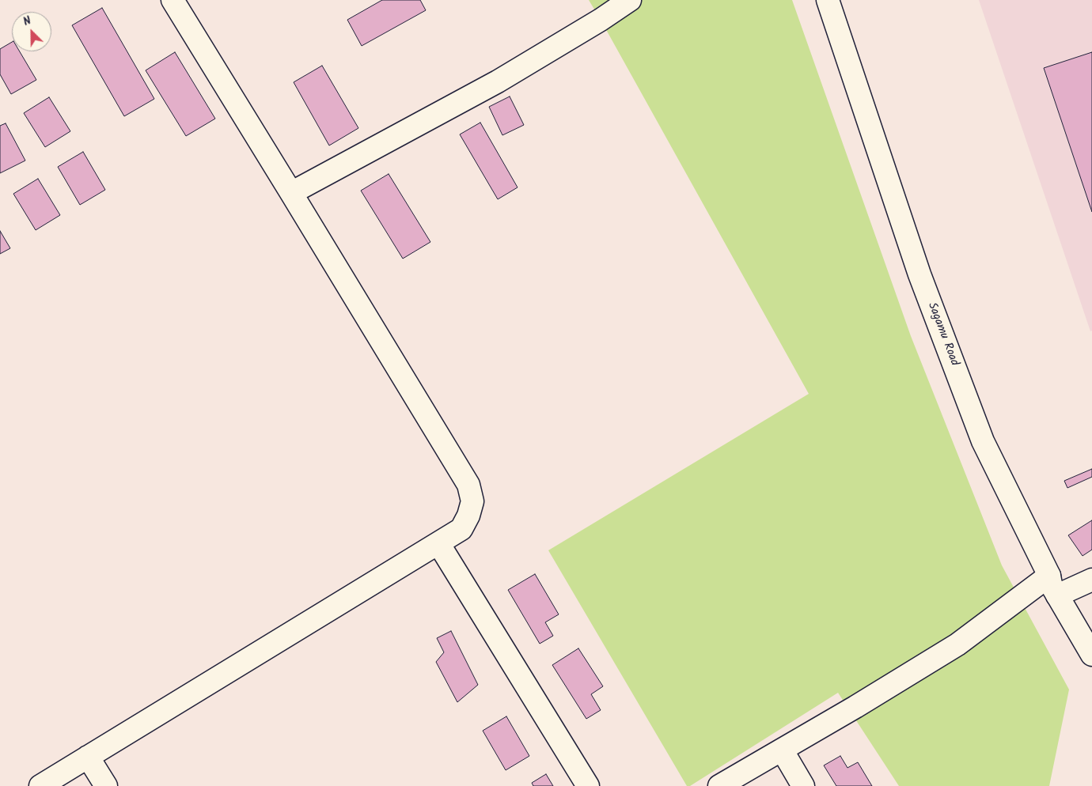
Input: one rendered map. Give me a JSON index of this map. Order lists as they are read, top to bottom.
{
  "streets": {
    "main road": ["Sagamu Road"]
  },
  "north": "top left"
}
